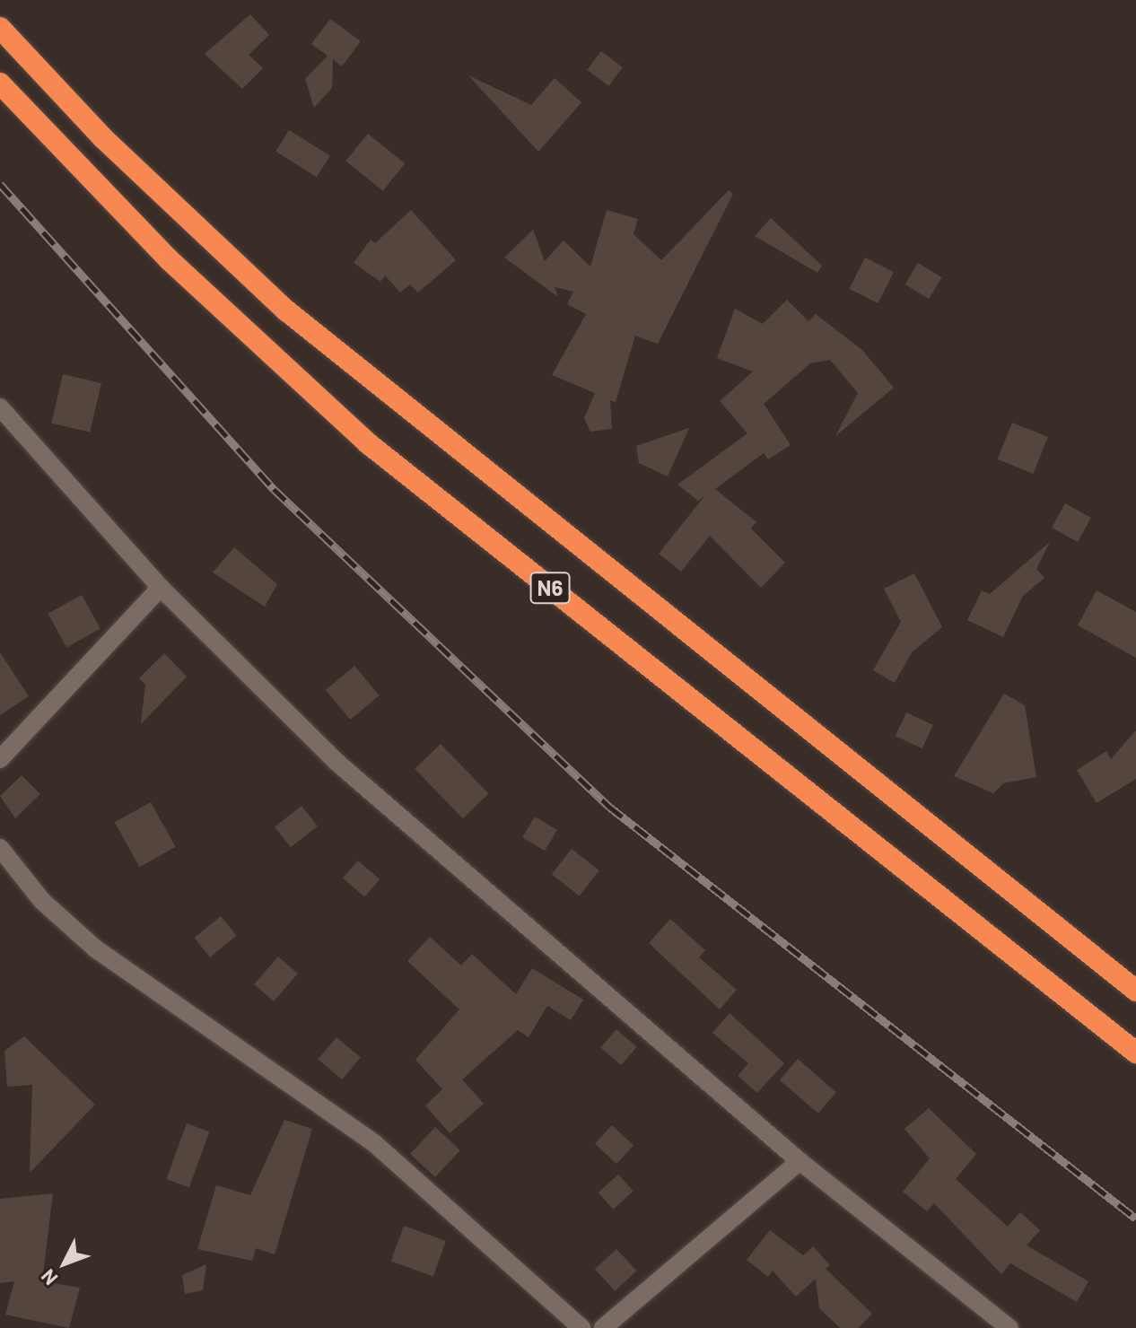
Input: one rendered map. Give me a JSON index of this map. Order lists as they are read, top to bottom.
{
  "streets": {
    "highway": ["N6"]
  },
  "north": "bottom left"
}
